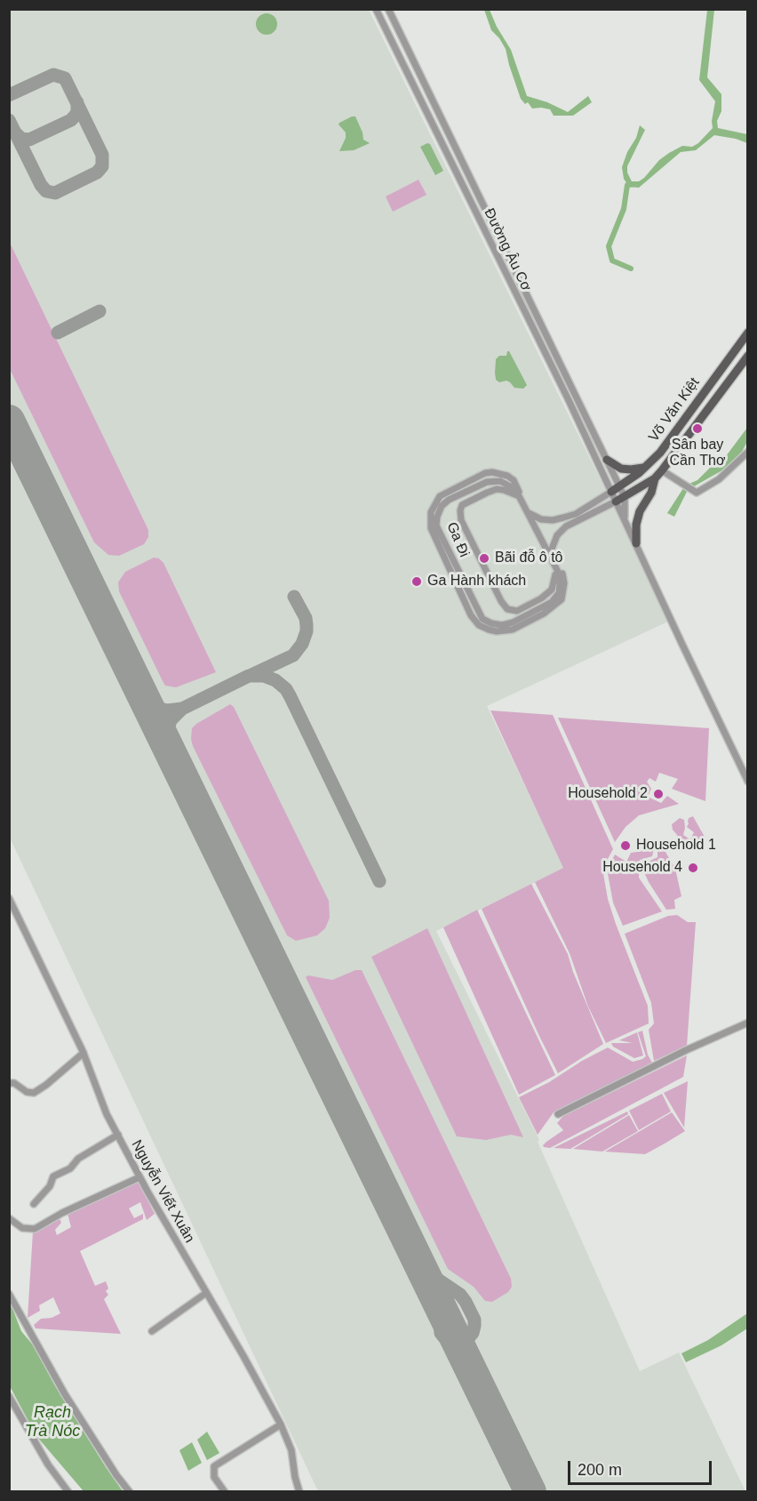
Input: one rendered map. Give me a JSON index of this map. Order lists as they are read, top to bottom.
{
  "streets": {
    "main road": ["Võ Văn Kiệt"],
    "street": ["Đường Âu Cơ", "Ga Đi", "Nguyễn Viết Xuân"]
  },
  "crossings": [
    ["Đường Âu Cơ", "Võ Văn Kiệt"]
  ],
  "water": ["Rạch Trà Nóc"],
  "places": [
    "Sân bay Cần Thơ",
    "Bãi đỗ ô tô",
    "Ga Hành khách",
    "Household 2",
    "Household 1",
    "Household 4"
  ],
  "scale_bar": "200 m"
}
